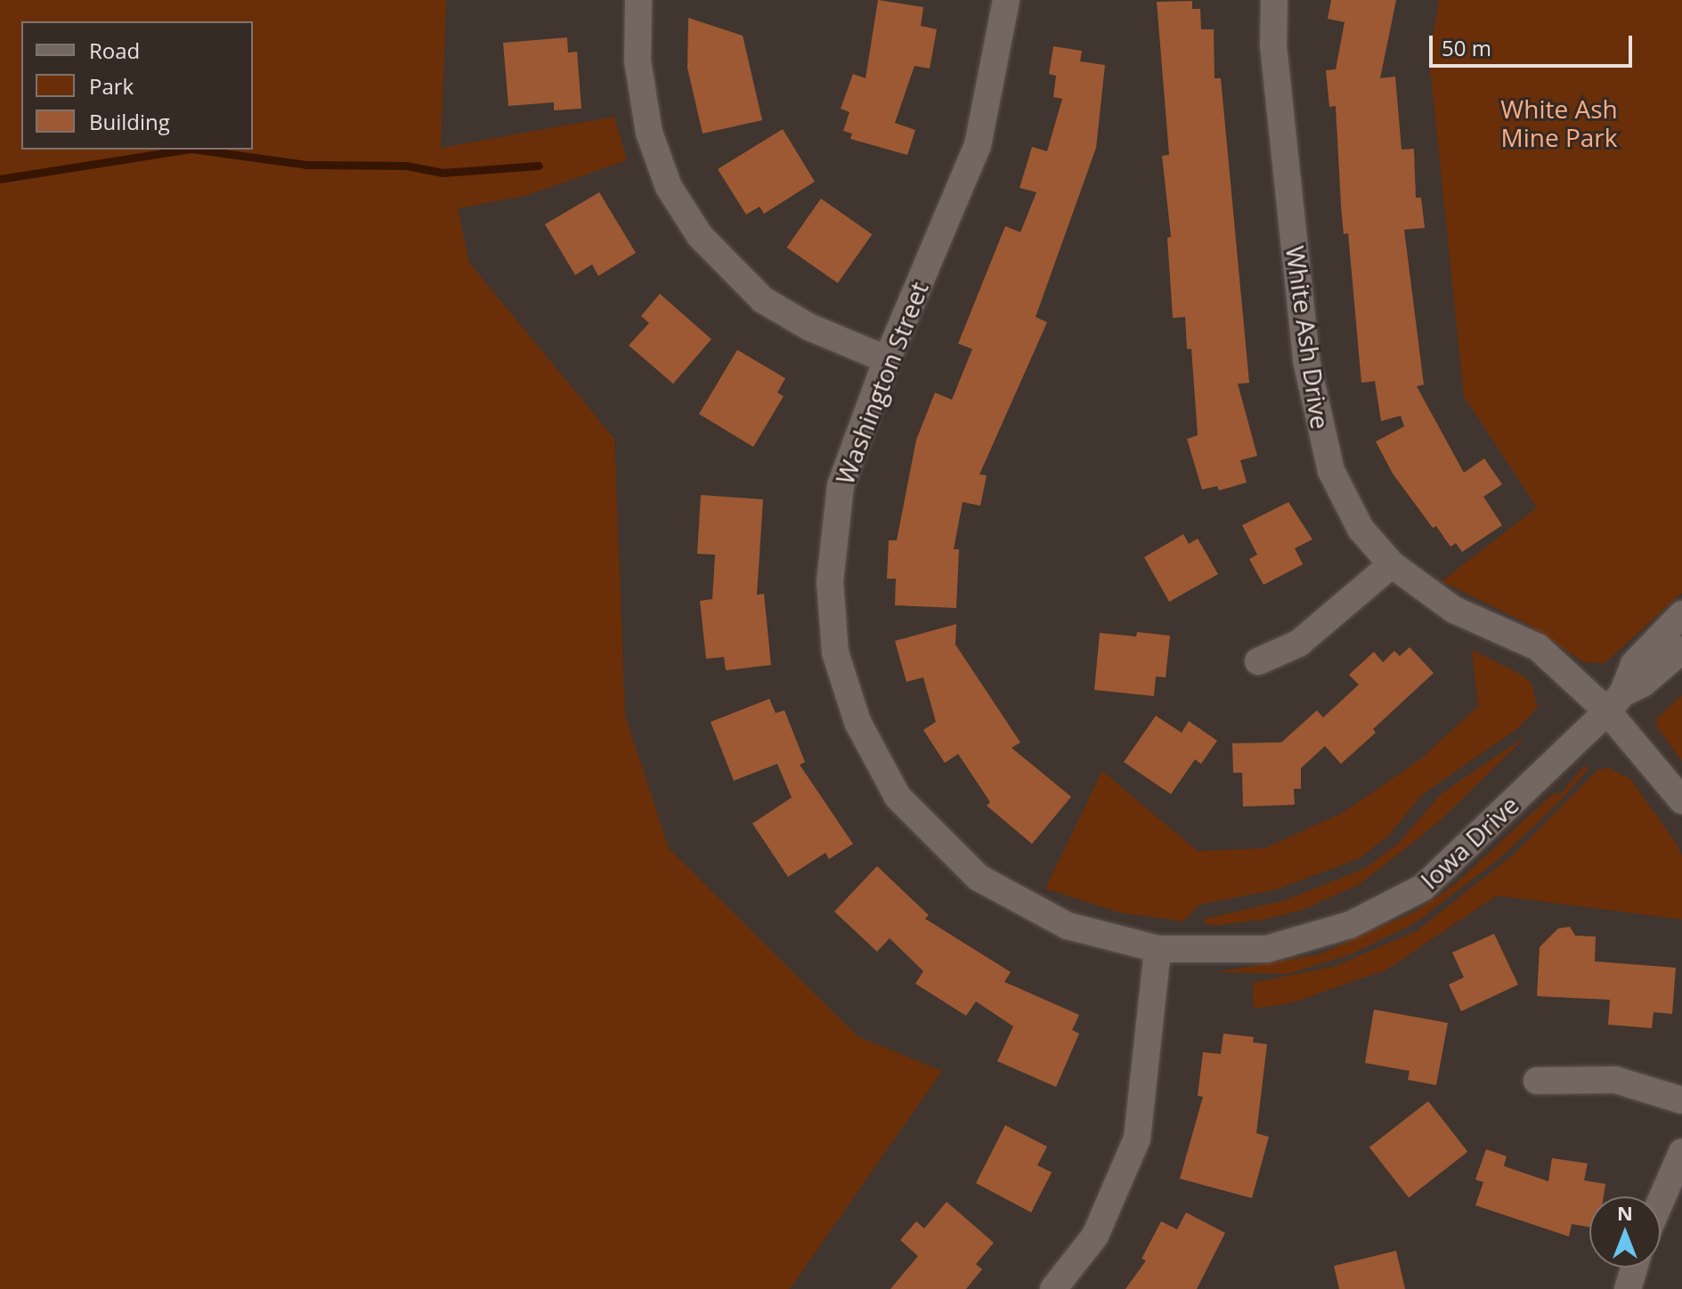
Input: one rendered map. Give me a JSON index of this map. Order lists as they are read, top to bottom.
{
  "streets": {
    "street": ["White Ash Drive", "Washington Street", "Iowa Drive"]
  },
  "crossings": [
    ["White Ash Drive", "Iowa Drive"],
    ["Washington Street", "Iowa Drive"]
  ],
  "parks": ["White Ash Mine Park"],
  "legend": ["Road", "Park", "Building"],
  "scale_bar": "50 m",
  "north": "top"
}
